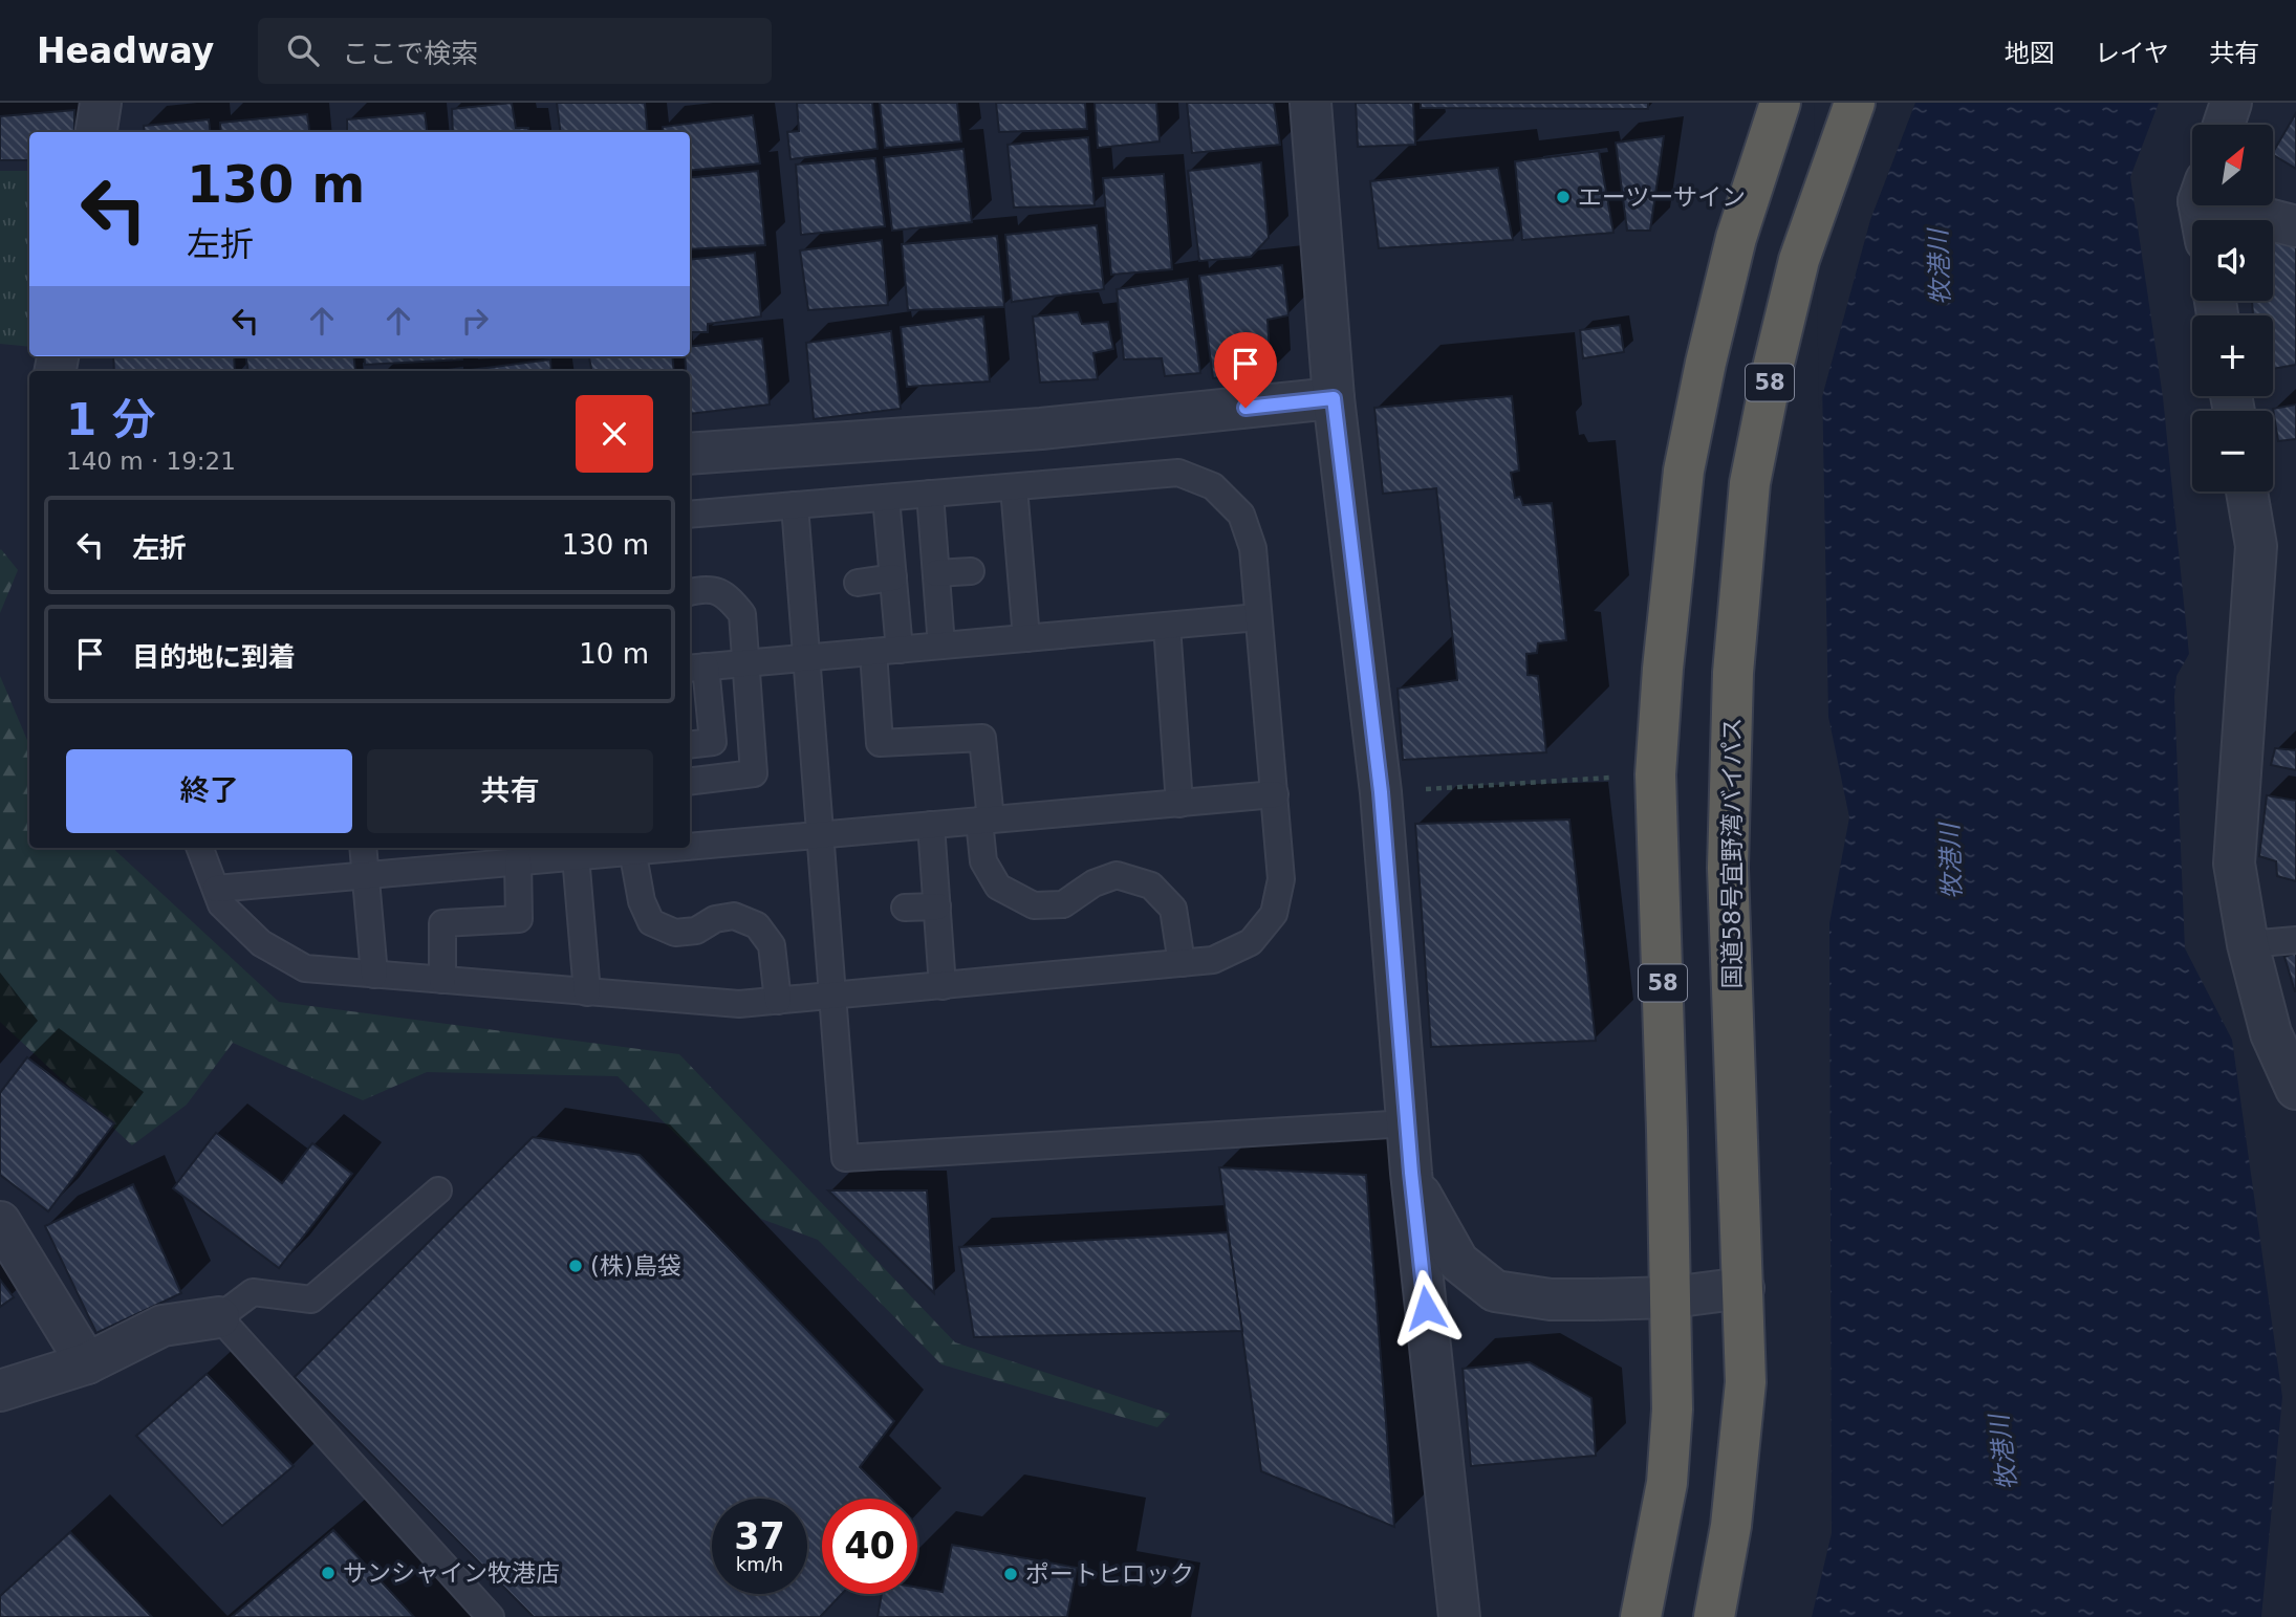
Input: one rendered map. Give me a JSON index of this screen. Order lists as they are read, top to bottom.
{
  "streets": {
    "highway": ["58", "国道58号宜野湾バイパス"]
  },
  "water": ["牧港川"],
  "places": [
    "エーツーサイン",
    "(株)島袋",
    "サンシャイン牧港店",
    "ポートヒロック"
  ],
  "north": "top right",
  "page": {
    "header": "Headway",
    "search": "ここで検索",
    "nav": ["地図", "レイヤ", "共有"],
    "map_buttons": ["+", "−"],
    "turn": ["130 m", "左折"],
    "heading": ["1 分", "140 m · 19:21"],
    "list": [
      {
        "name": "左折",
        "value": "130 m"
      },
      {
        "name": "目的地に到着",
        "value": "10 m"
      }
    ],
    "buttons": ["終了", "共有"],
    "speed": "37 km/h",
    "limit": "40"
  }
}
